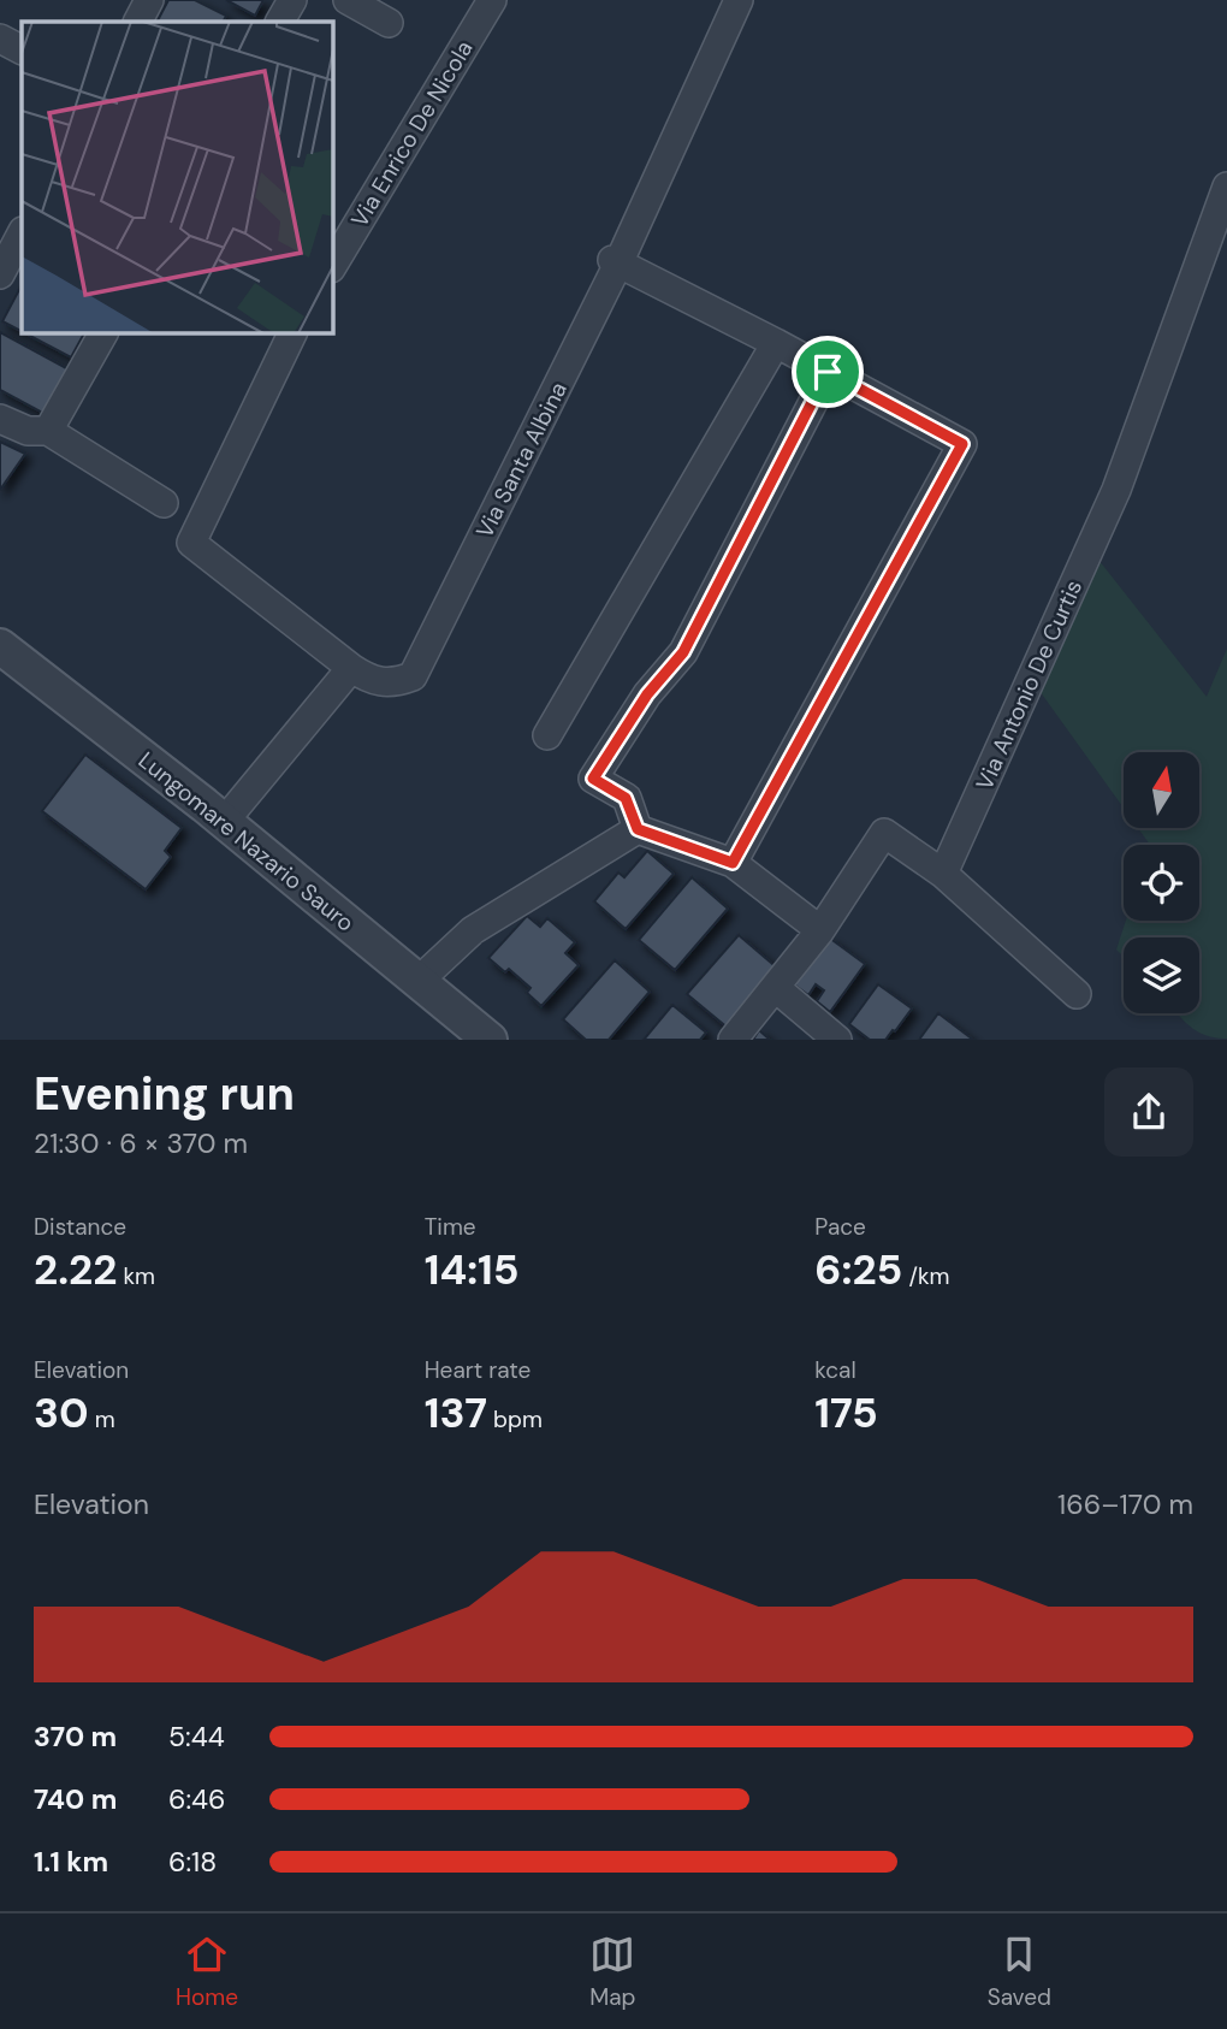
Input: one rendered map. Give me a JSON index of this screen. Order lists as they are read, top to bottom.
{
  "streets": {
    "street": [
      "Via Enrico De Nicola",
      "Via Santa Albina",
      "Via Antonio De Curtis",
      "Lungomare Nazario Sauro"
    ]
  },
  "north": "top",
  "page": {
    "heading": ["Evening run", "21:30 · 6 × 370 m"],
    "stats": [
      ["Distance", "2.22 km"],
      ["Time", "14:15"],
      ["Pace", "6:25 /km"],
      ["Elevation", "30 m"],
      ["Heart rate", "137 bpm"],
      ["kcal", "175"]
    ],
    "chart": ["Elevation", "166–170 m"],
    "list": [
      {
        "name": "370 m",
        "note": "5:44"
      },
      {
        "name": "740 m",
        "note": "6:46"
      },
      {
        "name": "1.1 km",
        "note": "6:18"
      }
    ],
    "tabs": ["Home", "Map", "Saved"]
  }
}
